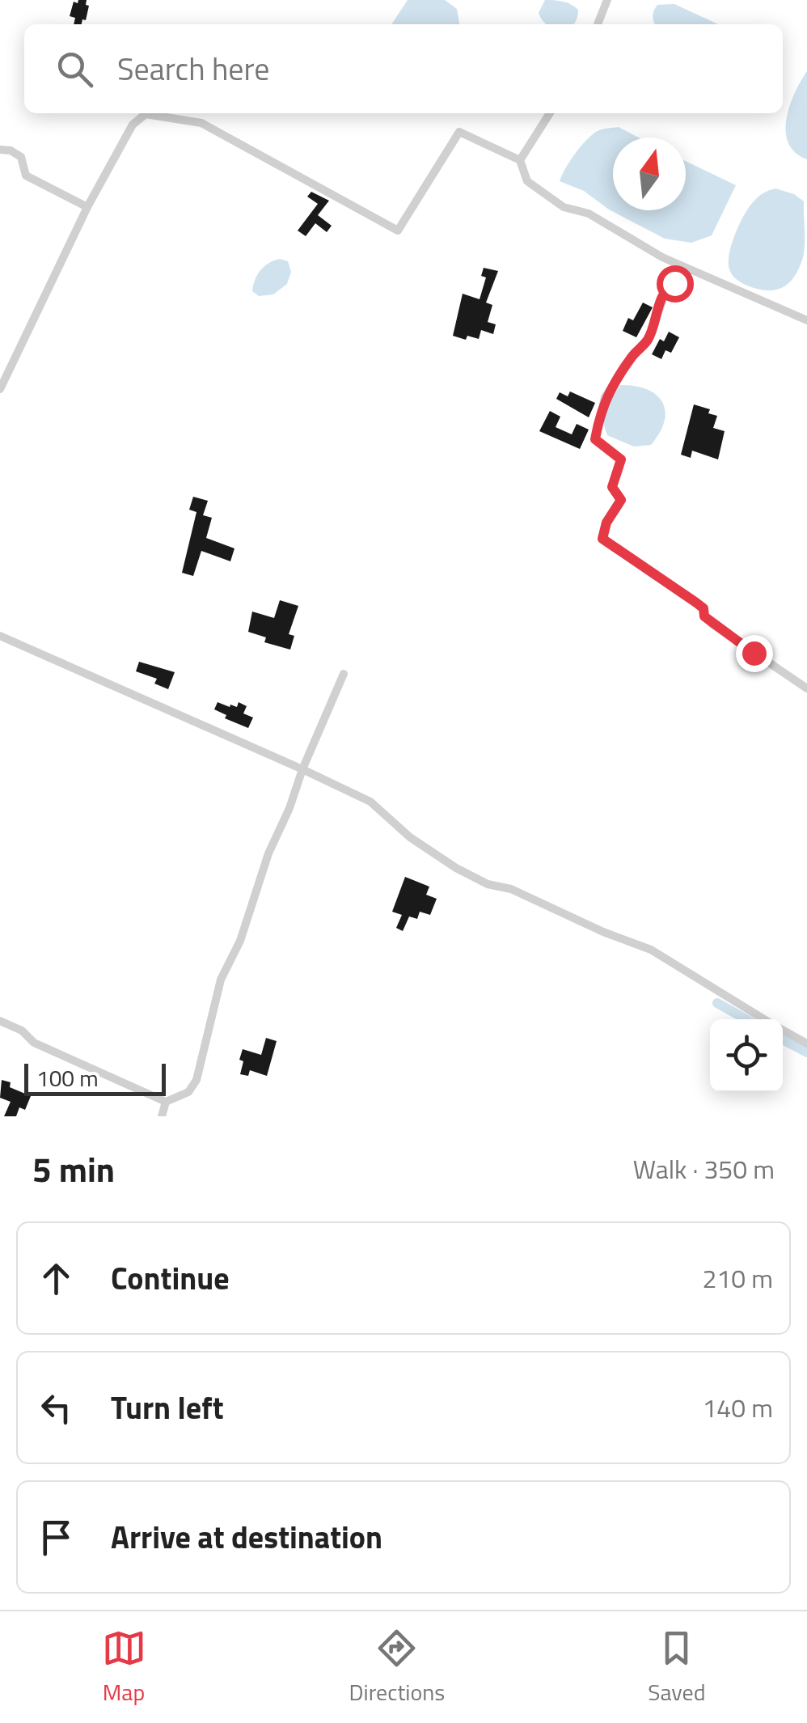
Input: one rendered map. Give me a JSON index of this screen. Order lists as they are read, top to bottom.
{
  "scale_bar": "100 m",
  "north": "top",
  "page": {
    "search": "Search here",
    "scale": "100 m",
    "heading": ["5 min", "Walk · 350 m"],
    "list": [
      ["Continue", "210 m"],
      ["Turn left", "140 m"],
      "Arrive at destination"
    ],
    "nav": ["Map", "Directions", "Saved"]
  }
}
